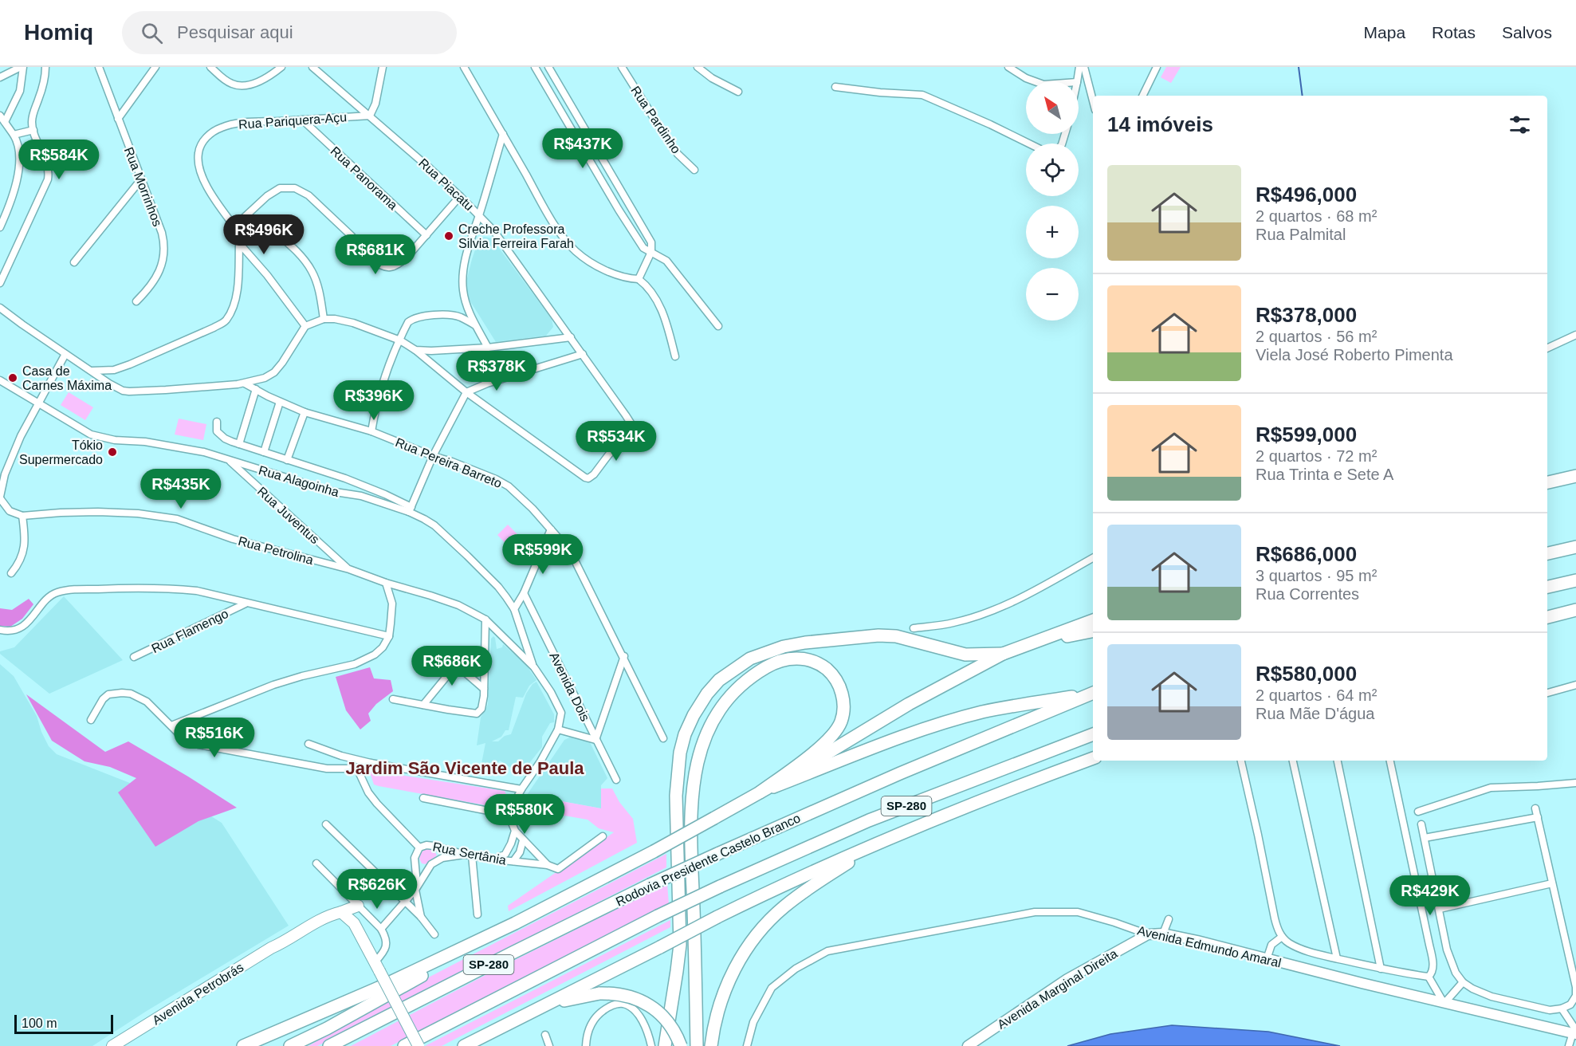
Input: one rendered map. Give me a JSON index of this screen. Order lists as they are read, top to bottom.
{
  "streets": {
    "highway": ["SP-280", "Rodovia Presidente Castelo Branco"],
    "main road": ["Avenida Edmundo Amaral", "Avenida Marginal Direita", "Avenida Petrobrás"],
    "street": [
      "Rua Pardinho",
      "Rua Pariquera-Açu",
      "Rua Panorama",
      "Rua Piacatu",
      "Rua Morrinhos",
      "Rua Pereira Barreto",
      "Rua Alagoinha",
      "Rua Juventus",
      "Rua Petrolina",
      "Rua Flamengo",
      "Avenida Dois",
      "Rua Sertânia"
    ]
  },
  "crossings": [
    ["Rua Pariquera-Açu", "Rua Panorama"],
    ["Rua Pariquera-Açu", "Rua Piacatu"],
    ["Rua Alagoinha", "Rua Juventus"],
    ["Rua Alagoinha", "Rua Petrolina"],
    ["Rua Juventus", "Rua Petrolina"],
    ["Avenida Edmundo Amaral", "Avenida Marginal Direita"]
  ],
  "districts": ["Jardim São Vicente de Paula"],
  "places": ["Creche Professora Silvia Ferreira Farah", "Casa de Carnes Máxima", "Tókio Supermercado"],
  "scale_bar": "100 m",
  "north": "top left",
  "page": {
    "header": "Homiq",
    "search": "Pesquisar aqui",
    "nav": ["Mapa", "Rotas", "Salvos"],
    "map_buttons": ["+", "−"],
    "heading": "14 imóveis",
    "price": [
      "R$437K",
      "R$584K",
      "R$496K",
      "R$681K",
      "R$378K",
      "R$396K",
      "R$534K",
      "R$435K",
      "R$599K",
      "R$686K",
      "R$516K",
      "R$580K",
      "R$626K",
      "R$429K"
    ],
    "list": [
      {
        "name": "R$496,000",
        "note": "2 quartos · 68 m² · Rua Palmital"
      },
      {
        "name": "R$378,000",
        "note": "2 quartos · 56 m² · Viela José Roberto Pimenta"
      },
      {
        "name": "R$599,000",
        "note": "2 quartos · 72 m² · Rua Trinta e Sete A"
      },
      {
        "name": "R$686,000",
        "note": "3 quartos · 95 m² · Rua Correntes"
      },
      {
        "name": "R$580,000",
        "note": "2 quartos · 64 m² · Rua Mãe D'água"
      }
    ],
    "scale": "100 m"
  }
}
